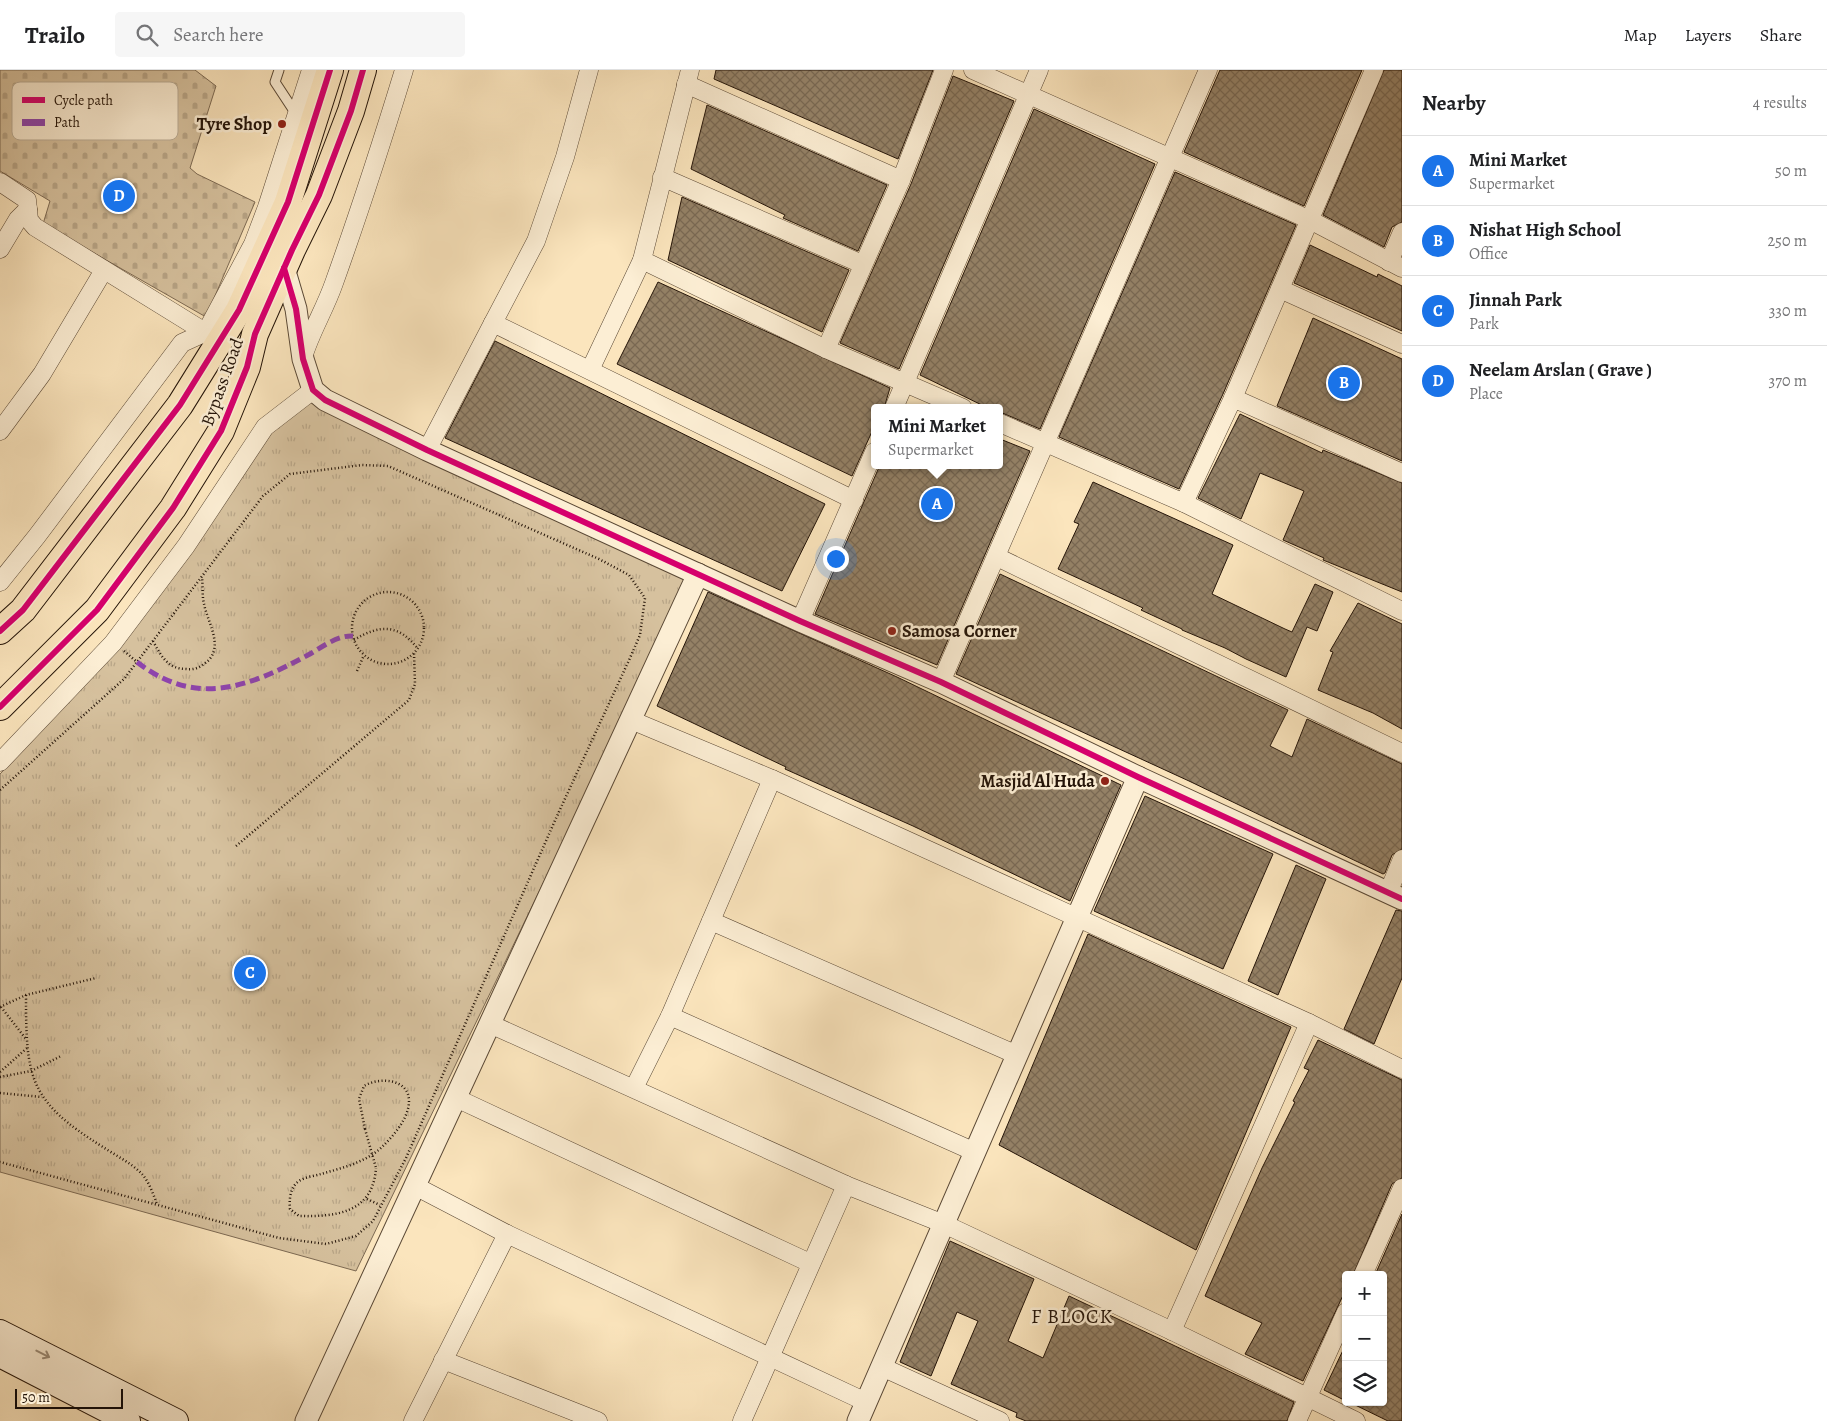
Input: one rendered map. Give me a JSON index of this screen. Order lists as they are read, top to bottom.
{
  "streets": {
    "main road": ["Bypass Road"]
  },
  "districts": ["F BLOCK"],
  "places": ["Tyre Shop", "Samosa Corner", "Masjid Al Huda"],
  "legend": ["Cycle path", "Path"],
  "scale_bar": "50 m",
  "page": {
    "header": "Trailo",
    "search": "Search here",
    "nav": ["Map", "Layers", "Share"],
    "heading": ["Nearby", "4 results"],
    "list": [
      {
        "mark": "A",
        "name": "Mini Market",
        "note": "Supermarket",
        "value": "50 m"
      },
      {
        "mark": "B",
        "name": "Nishat High School",
        "note": "Office",
        "value": "250 m"
      },
      {
        "mark": "C",
        "name": "Jinnah Park",
        "note": "Park",
        "value": "330 m"
      },
      {
        "mark": "D",
        "name": "Neelam Arslan ( Grave )",
        "note": "Place",
        "value": "370 m"
      }
    ],
    "pins": [
      "D",
      "B",
      "A",
      "C"
    ],
    "popup": ["Mini Market", "Supermarket"],
    "map_buttons": ["+", "−"],
    "scale": "50 m"
  }
}
